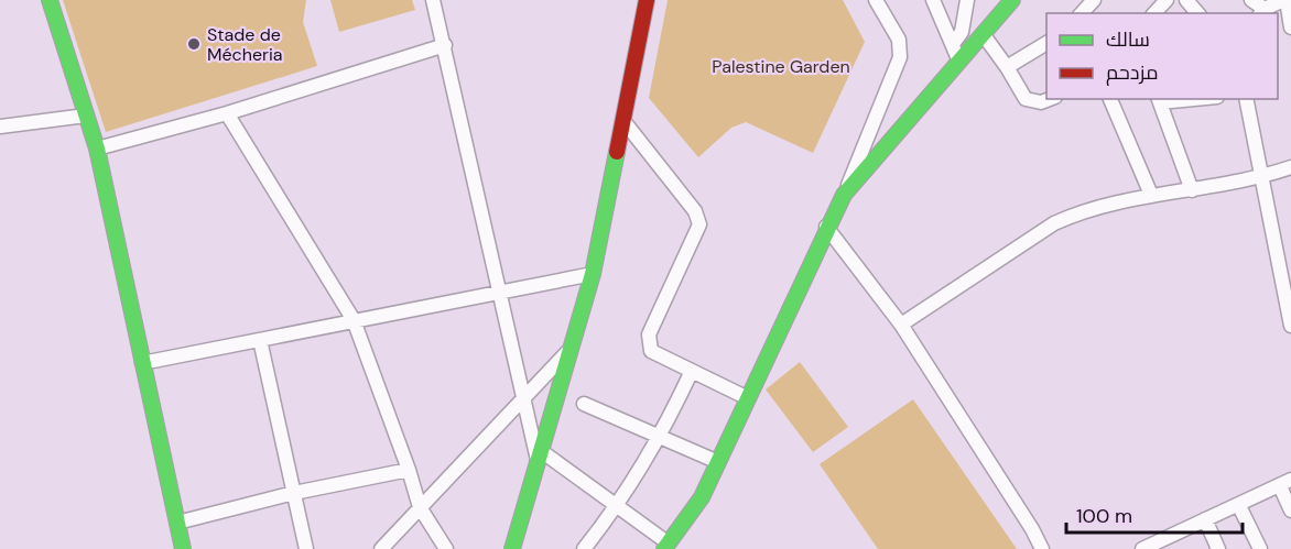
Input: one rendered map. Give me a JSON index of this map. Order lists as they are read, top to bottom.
{
  "parks": ["Palestine Garden"],
  "places": ["Stade de Mécheria"],
  "legend": ["سالك", "مزدحم"],
  "scale_bar": "100 m"
}
